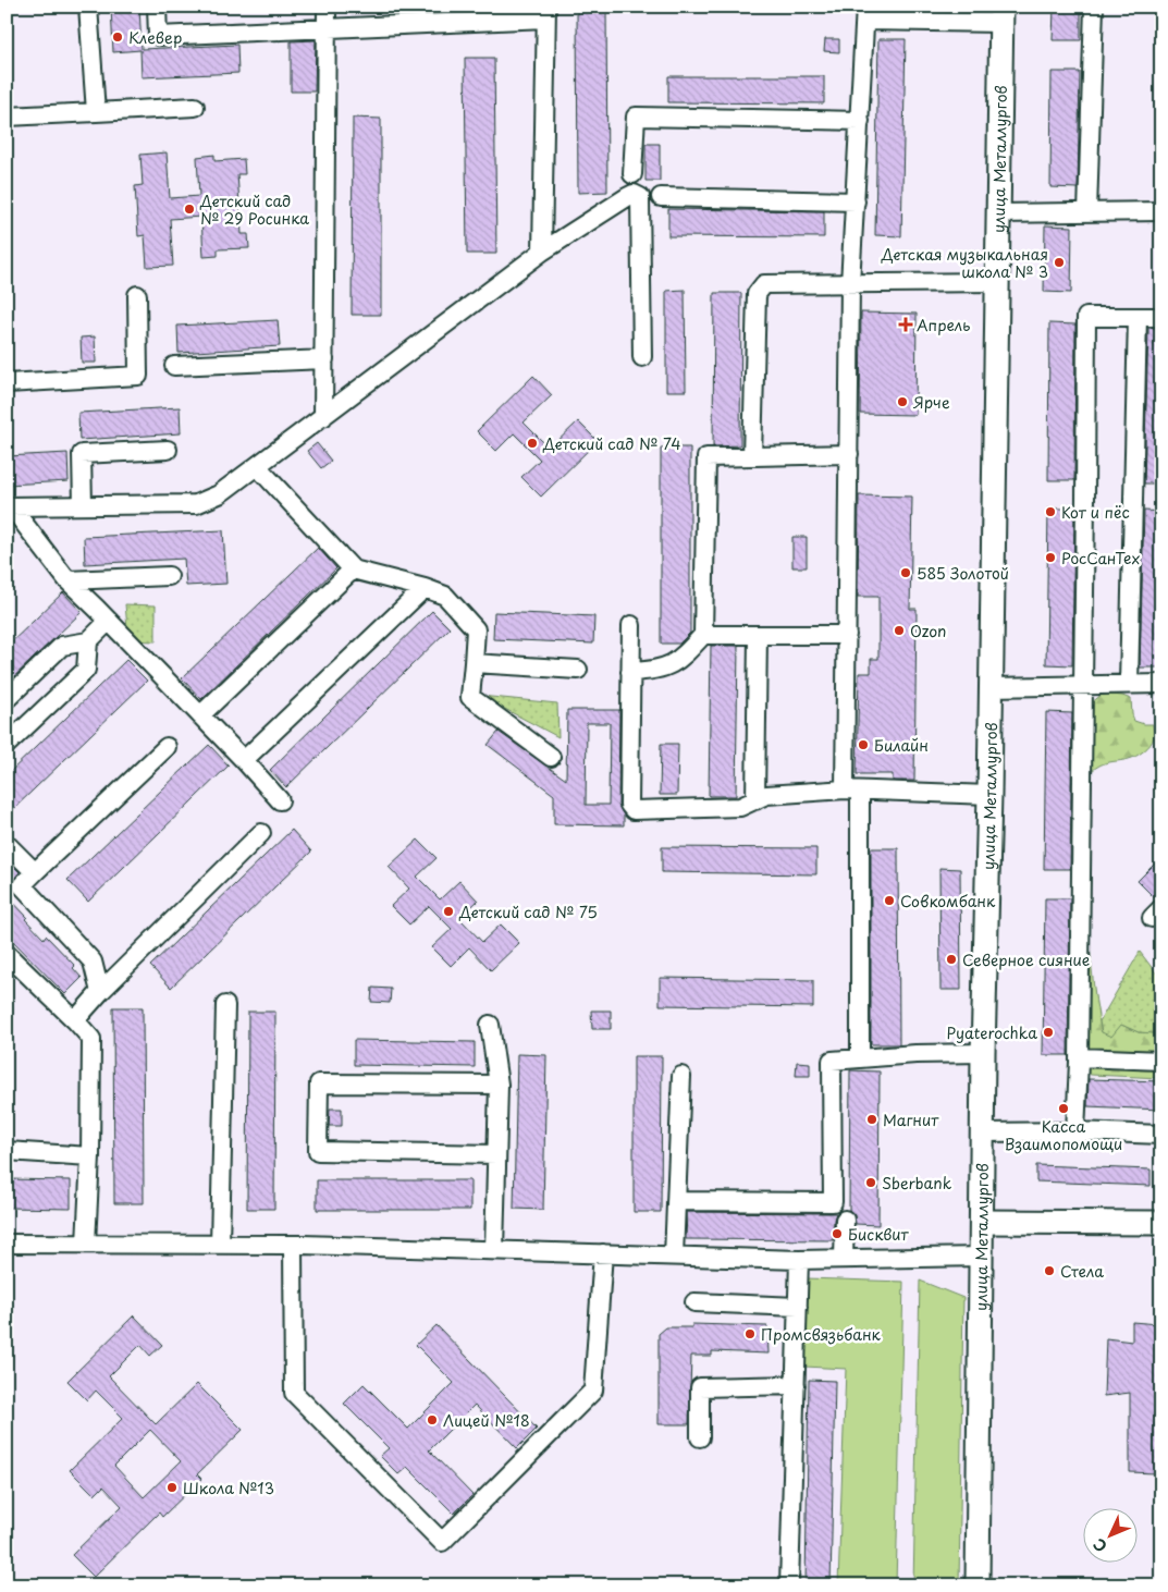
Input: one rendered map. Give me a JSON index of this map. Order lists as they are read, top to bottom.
{
  "streets": {
    "main road": ["улица Металлургов"]
  },
  "places": {
    "other": [
      "Клевер",
      "Детский сад № 29 Росинка",
      "Детская музыкальная школа № 3",
      "Ярче",
      "Детский сад № 74",
      "Кот и пёс",
      "РосСанТех",
      "585 Золотой",
      "Ozon",
      "Билайн",
      "Совкомбанк",
      "Детский сад № 75",
      "Северное сияние",
      "Pyaterochka",
      "Касса Взаимопомощи",
      "Магнит",
      "Sberbank",
      "Бисквит",
      "Стела",
      "Промсвязьбанк",
      "Лицей №18",
      "Школа №13"
    ],
    "health": ["Апрель"]
  },
  "north": "bottom left"
}
